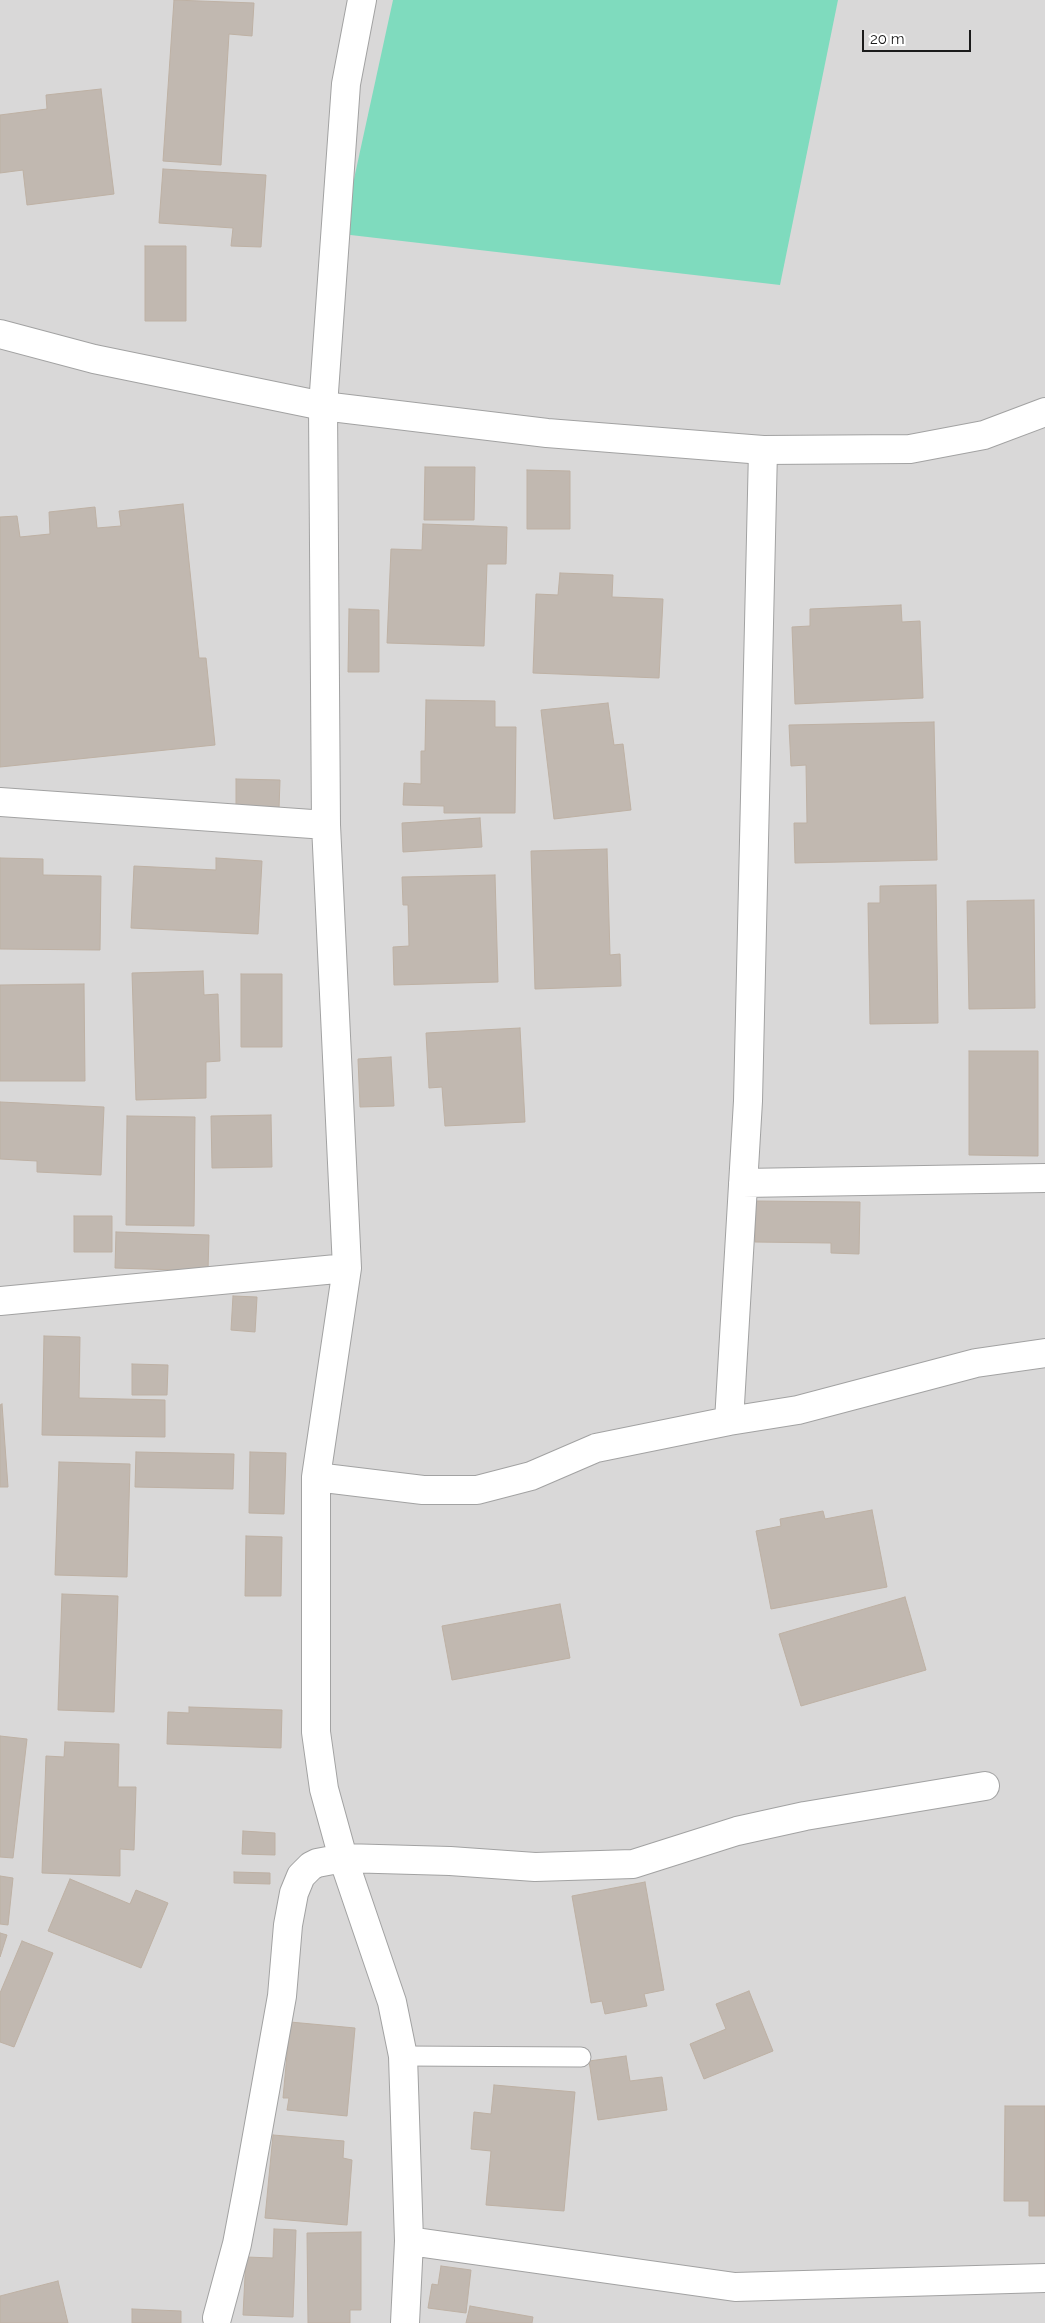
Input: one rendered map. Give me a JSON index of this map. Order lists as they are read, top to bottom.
{
  "scale_bar": "20 m"
}
